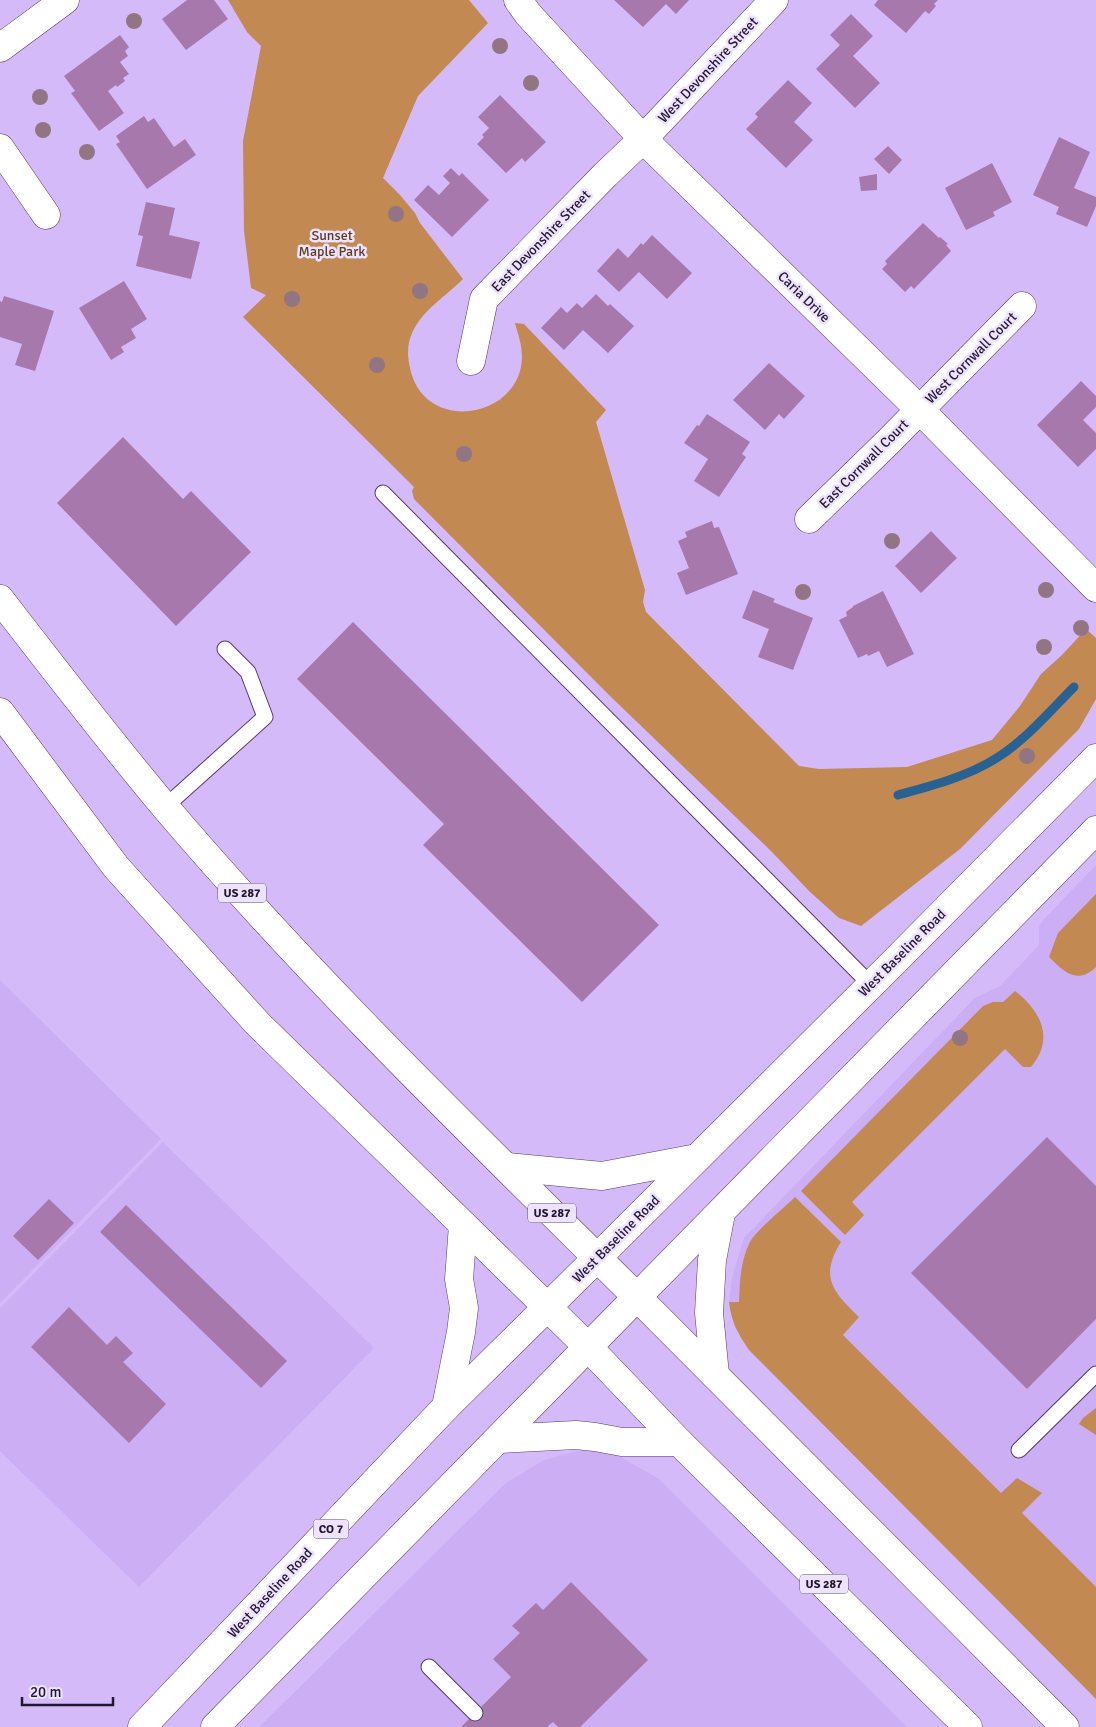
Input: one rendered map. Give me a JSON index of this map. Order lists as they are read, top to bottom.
{
  "streets": {
    "main road": [
      "West Devonshire Street",
      "East Devonshire Street",
      "Caria Drive",
      "West Cornwall Court",
      "East Cornwall Court",
      "US 287",
      "West Baseline Road",
      "CO 7"
    ]
  },
  "crossings": [
    ["West Devonshire Street", "East Devonshire Street"],
    ["West Devonshire Street", "Caria Drive"],
    ["East Devonshire Street", "Caria Drive"],
    ["Caria Drive", "West Cornwall Court"],
    ["Caria Drive", "East Cornwall Court"],
    ["West Cornwall Court", "East Cornwall Court"],
    ["US 287", "West Baseline Road"]
  ],
  "parks": ["Sunset Maple Park"],
  "scale_bar": "20 m"
}
